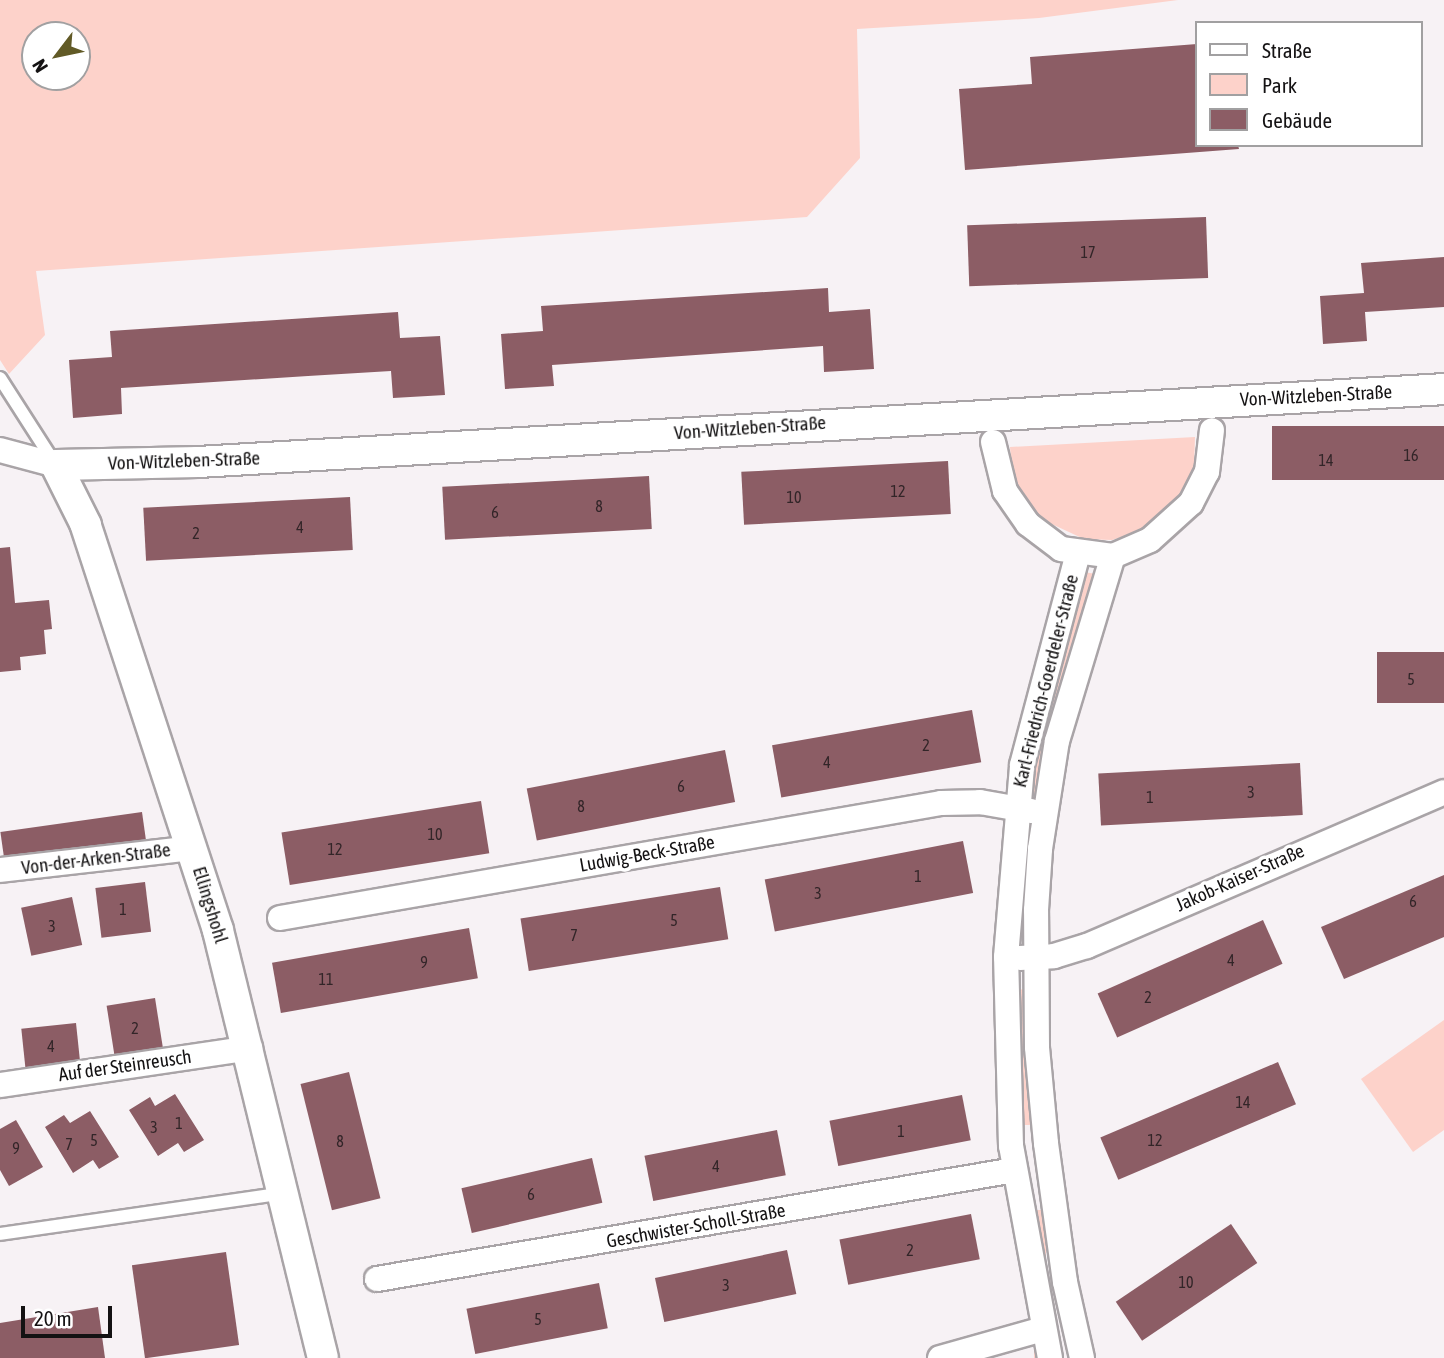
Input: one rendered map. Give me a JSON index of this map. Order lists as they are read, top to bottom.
{
  "streets": {
    "street": [
      "Von-Witzleben-Straße",
      "Karl-Friedrich-Goerdeler-Straße",
      "Ludwig-Beck-Straße",
      "Von-der-Arken-Straße",
      "Jakob-Kaiser-Straße",
      "Ellingshohl",
      "Auf der Steinreusch",
      "Geschwister-Scholl-Straße"
    ]
  },
  "crossings": [
    ["Von-Witzleben-Straße", "Ellingshohl"],
    ["Karl-Friedrich-Goerdeler-Straße", "Ludwig-Beck-Straße"],
    ["Karl-Friedrich-Goerdeler-Straße", "Jakob-Kaiser-Straße"],
    ["Karl-Friedrich-Goerdeler-Straße", "Geschwister-Scholl-Straße"],
    ["Von-der-Arken-Straße", "Ellingshohl"],
    ["Ellingshohl", "Auf der Steinreusch"]
  ],
  "house_numbers": [
    "17",
    "16",
    "14",
    "12",
    "10",
    "8",
    "6",
    "4",
    "2",
    "5",
    "2",
    "4",
    "6",
    "3",
    "1",
    "8",
    "10",
    "12",
    "1",
    "3",
    "6",
    "1",
    "5",
    "3",
    "7",
    "4",
    "9",
    "11",
    "2",
    "2",
    "4",
    "14",
    "1",
    "3",
    "1",
    "5",
    "12",
    "8",
    "7",
    "9",
    "4",
    "6",
    "2",
    "10",
    "3",
    "5"
  ],
  "legend": ["Straße", "Park", "Gebäude"],
  "scale_bar": "20 m",
  "north": "bottom left"
}
